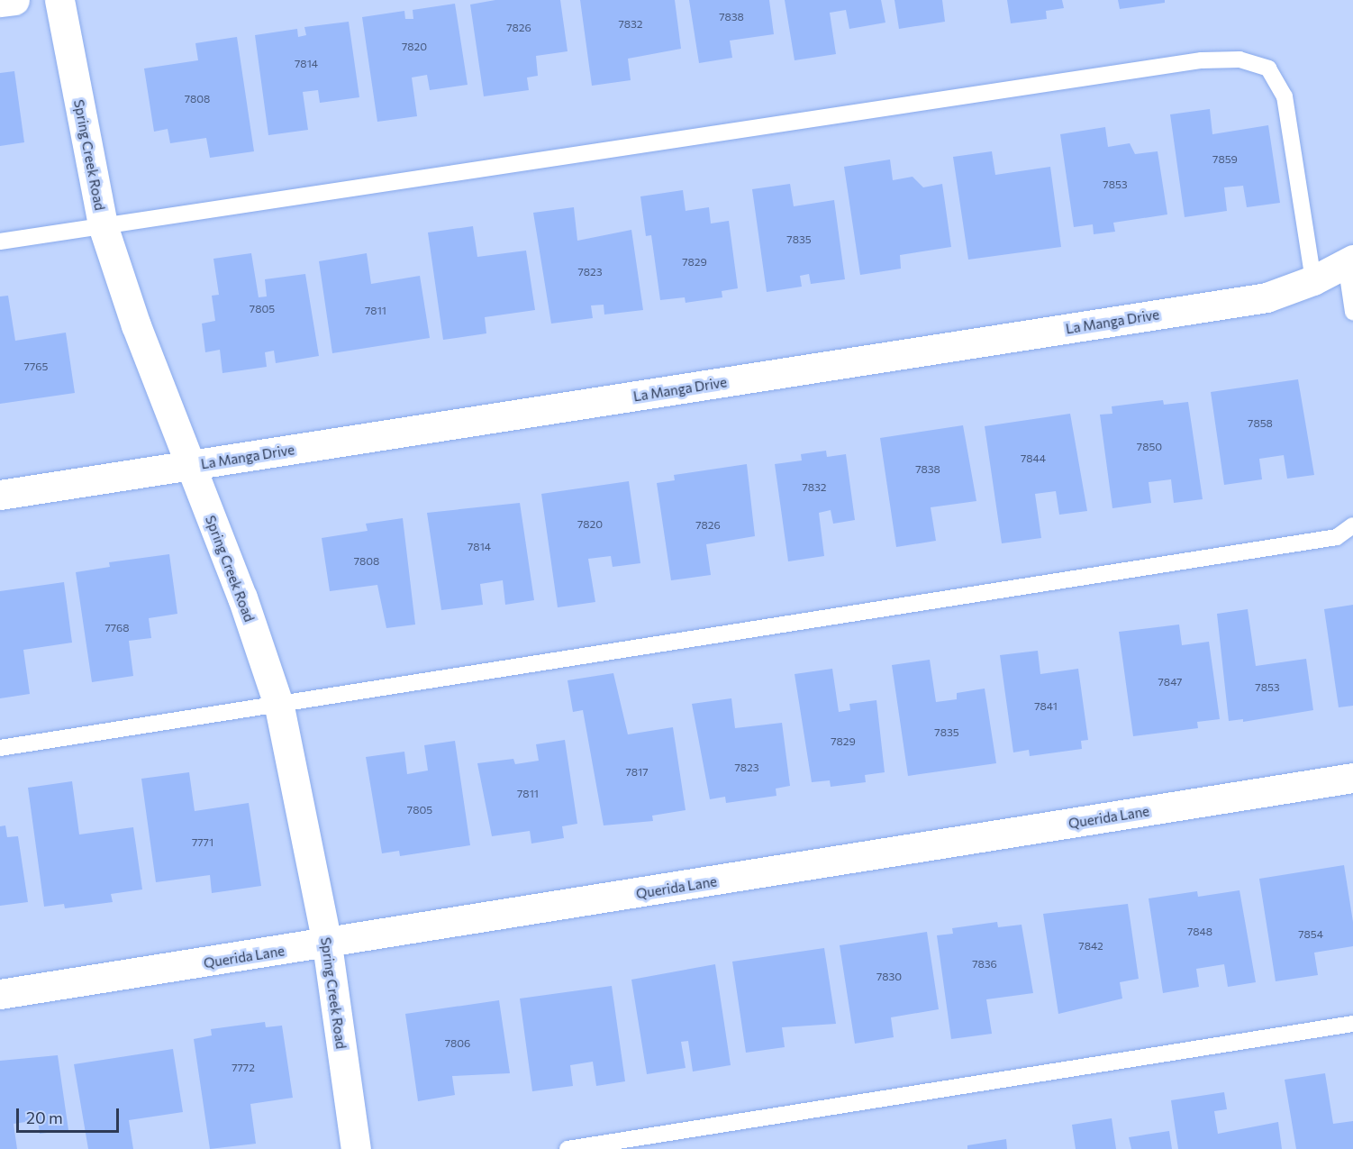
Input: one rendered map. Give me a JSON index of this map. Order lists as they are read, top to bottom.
{
  "streets": {
    "street": ["Spring Creek Road", "La Manga Drive", "Querida Lane"]
  },
  "crossings": [
    ["Spring Creek Road", "La Manga Drive"],
    ["Spring Creek Road", "Querida Lane"]
  ],
  "house_numbers": [
    "7838",
    "7832",
    "7826",
    "7820",
    "7814",
    "7808",
    "7859",
    "7853",
    "7835",
    "7829",
    "7823",
    "7805",
    "7811",
    "7765",
    "7858",
    "7850",
    "7844",
    "7838",
    "7832",
    "7820",
    "7826",
    "7814",
    "7808",
    "7768",
    "7847",
    "7853",
    "7841",
    "7835",
    "7829",
    "7823",
    "7817",
    "7811",
    "7805",
    "7771",
    "7848",
    "7854",
    "7842",
    "7836",
    "7830",
    "7806",
    "7772"
  ],
  "scale_bar": "20 m"
}
